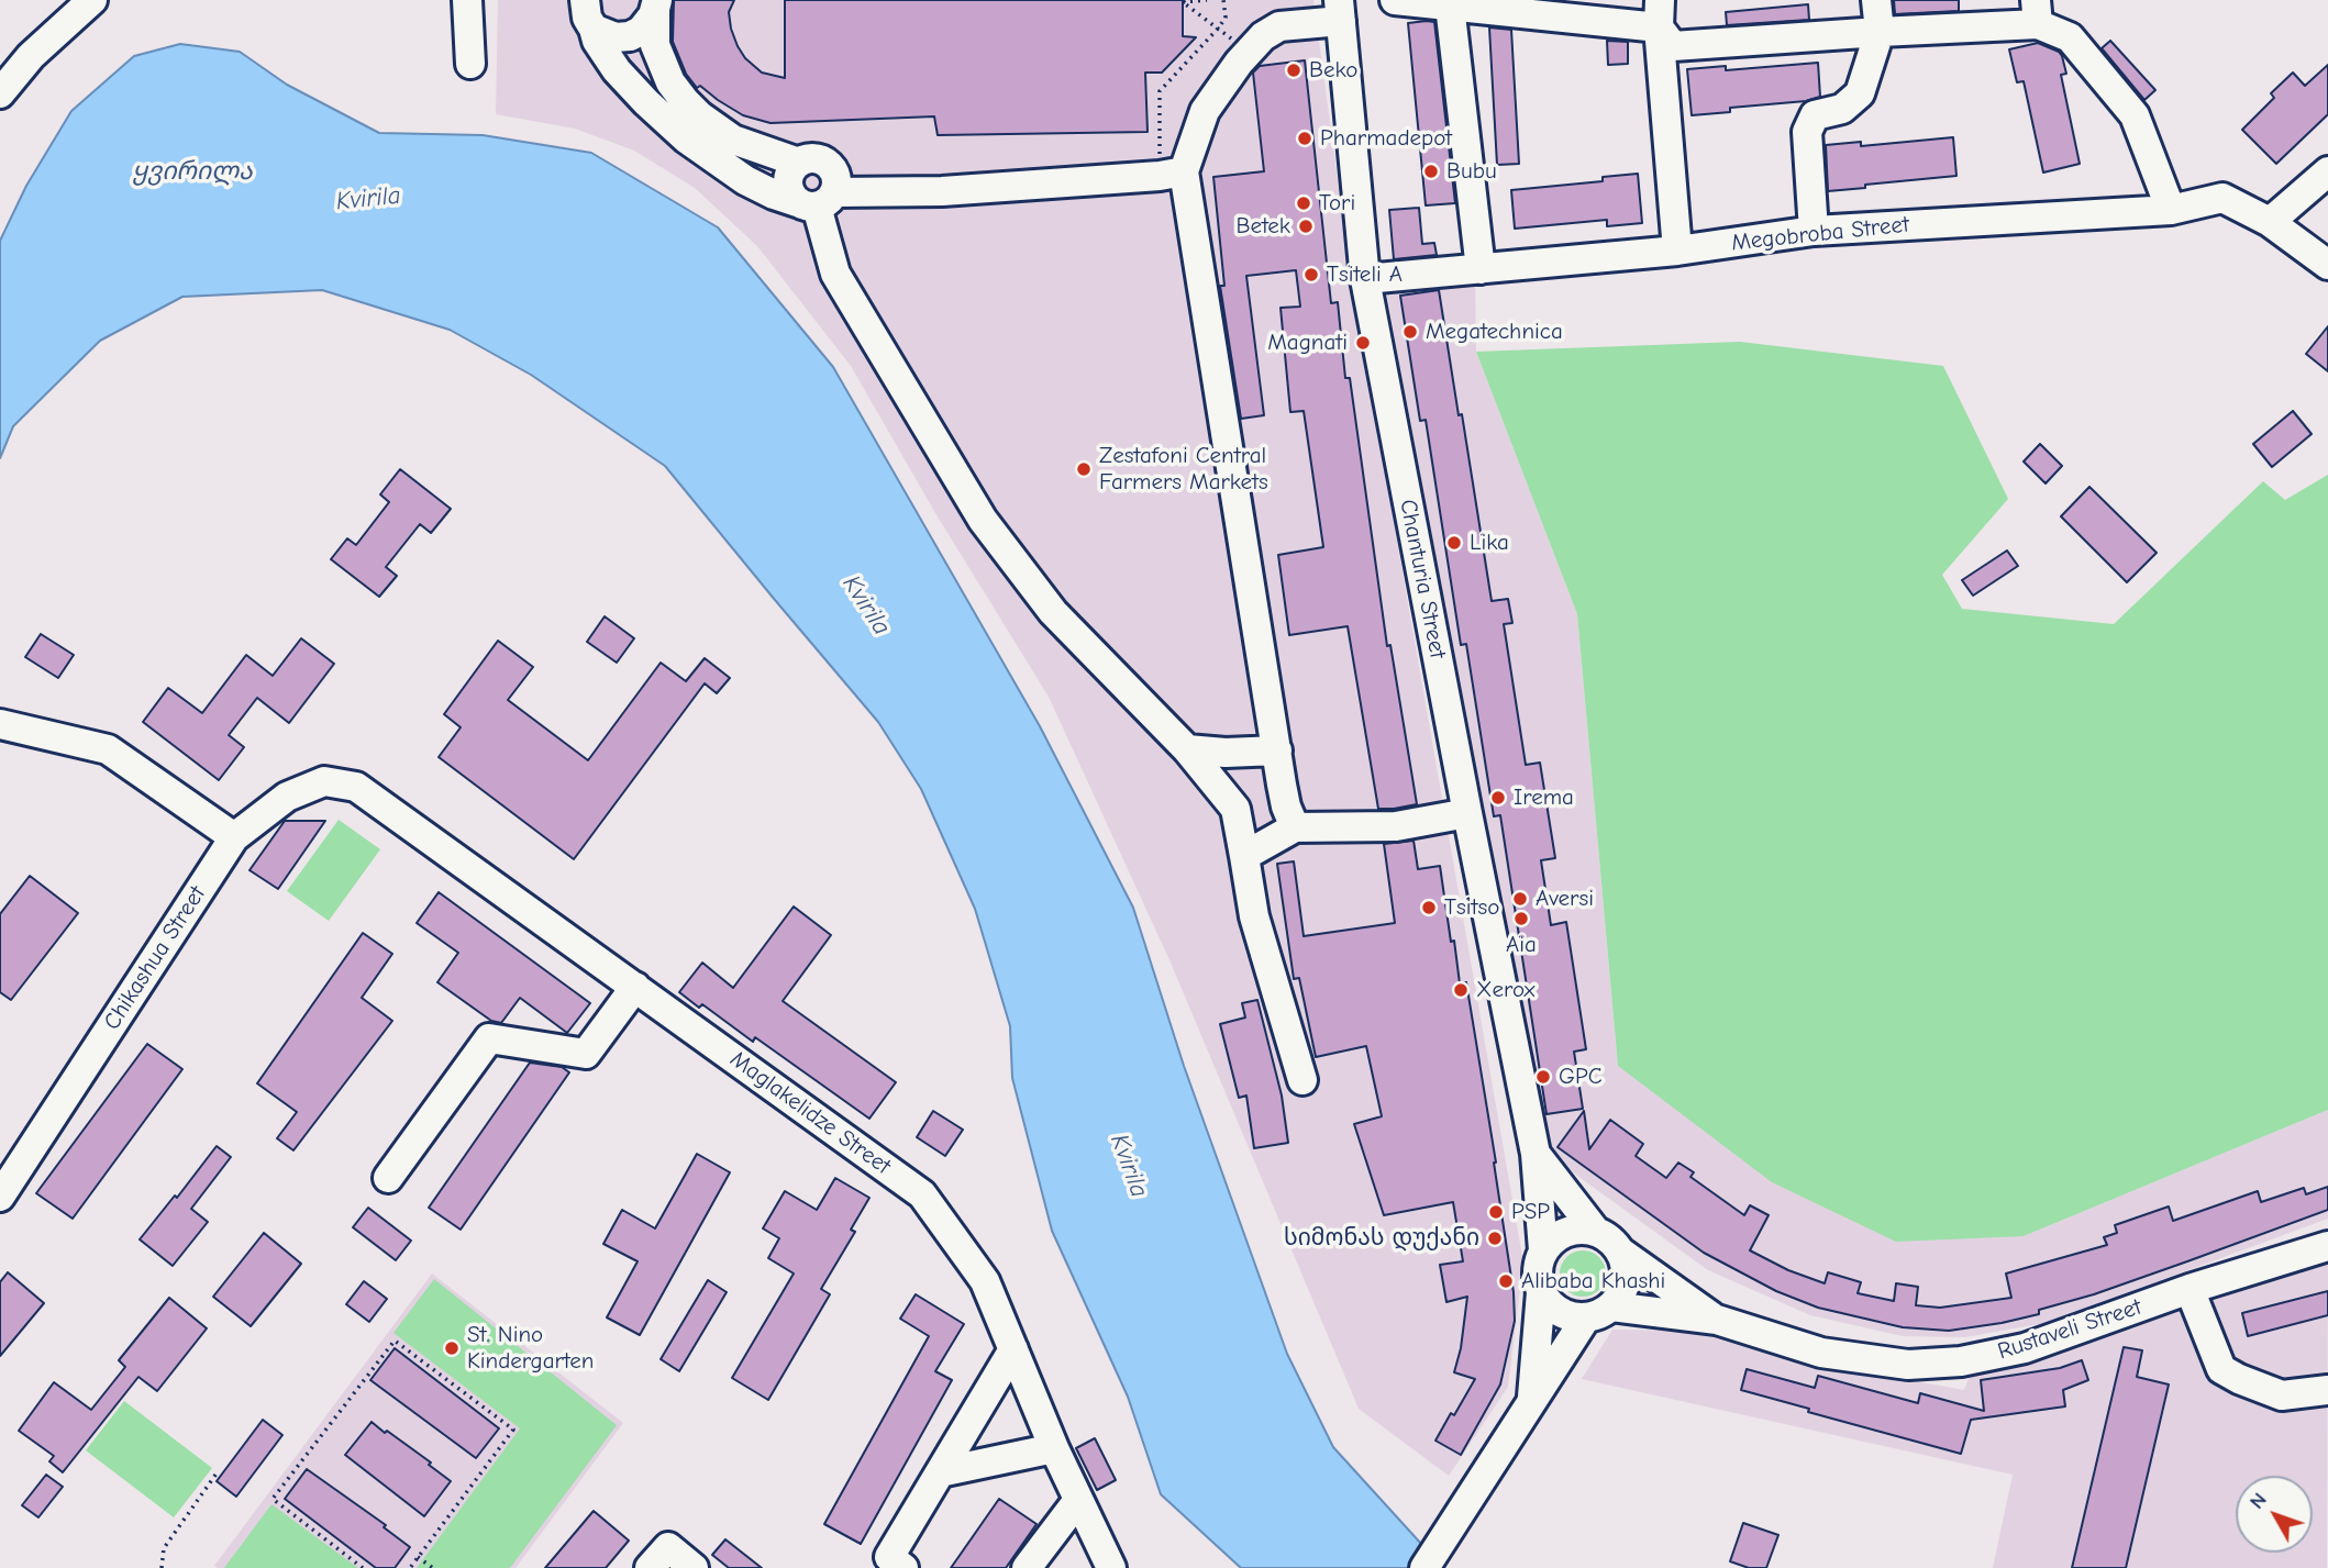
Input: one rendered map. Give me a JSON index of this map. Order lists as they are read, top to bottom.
{
  "streets": {
    "street": [
      "Megobroba Street",
      "Chanturia Street",
      "Chikashua Street",
      "Maglakelidze Street",
      "Rustaveli Street"
    ]
  },
  "crossings": [
    ["Megobroba Street", "Chanturia Street"],
    ["Chanturia Street", "Rustaveli Street"],
    ["Chikashua Street", "Maglakelidze Street"]
  ],
  "water": ["ყვირილა", "Kvirila"],
  "places": [
    "Beko",
    "Pharmadepot",
    "Bubu",
    "Tori",
    "Betek",
    "Tsiteli A",
    "Megatechnica",
    "Magnati",
    "Zestafoni Central Farmers Markets",
    "Lika",
    "Irema",
    "Aversi",
    "Tsitso",
    "Aia",
    "Xerox",
    "GPC",
    "PSP",
    "სიმონას დუქანი",
    "Alibaba Khashi",
    "St. Nino Kindergarten"
  ],
  "north": "top left"
}
